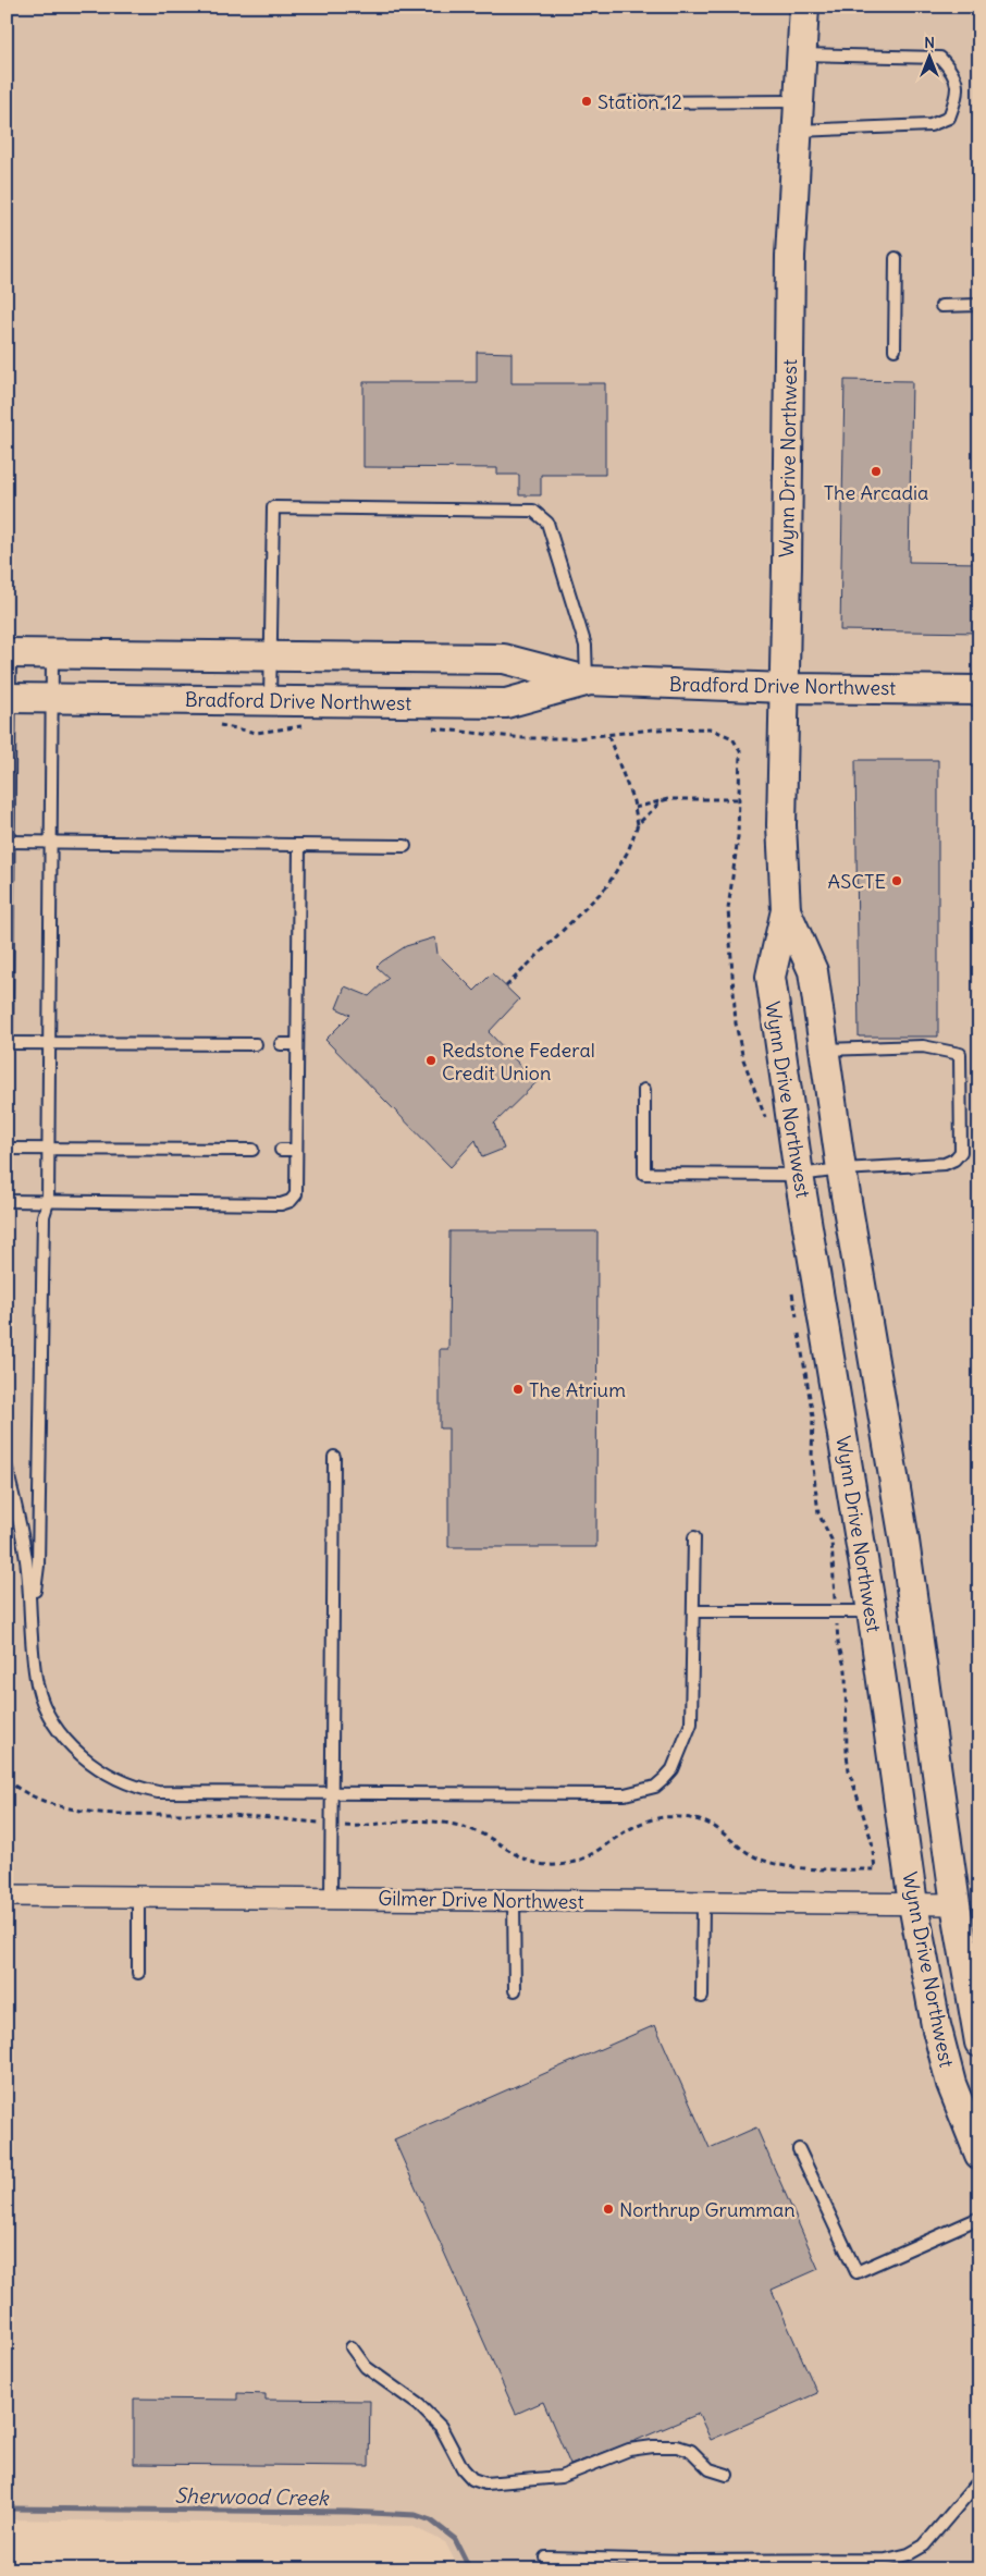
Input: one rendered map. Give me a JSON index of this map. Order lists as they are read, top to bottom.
{
  "streets": {
    "street": ["Wynn Drive Northwest", "Bradford Drive Northwest", "Gilmer Drive Northwest"]
  },
  "crossings": [
    ["Wynn Drive Northwest", "Bradford Drive Northwest"],
    ["Wynn Drive Northwest", "Gilmer Drive Northwest"]
  ],
  "water": ["Sherwood Creek"],
  "places": [
    "Station 12",
    "The Arcadia",
    "ASCTE",
    "Redstone Federal Credit Union",
    "The Atrium",
    "Northrup Grumman"
  ],
  "north": "top"
}
